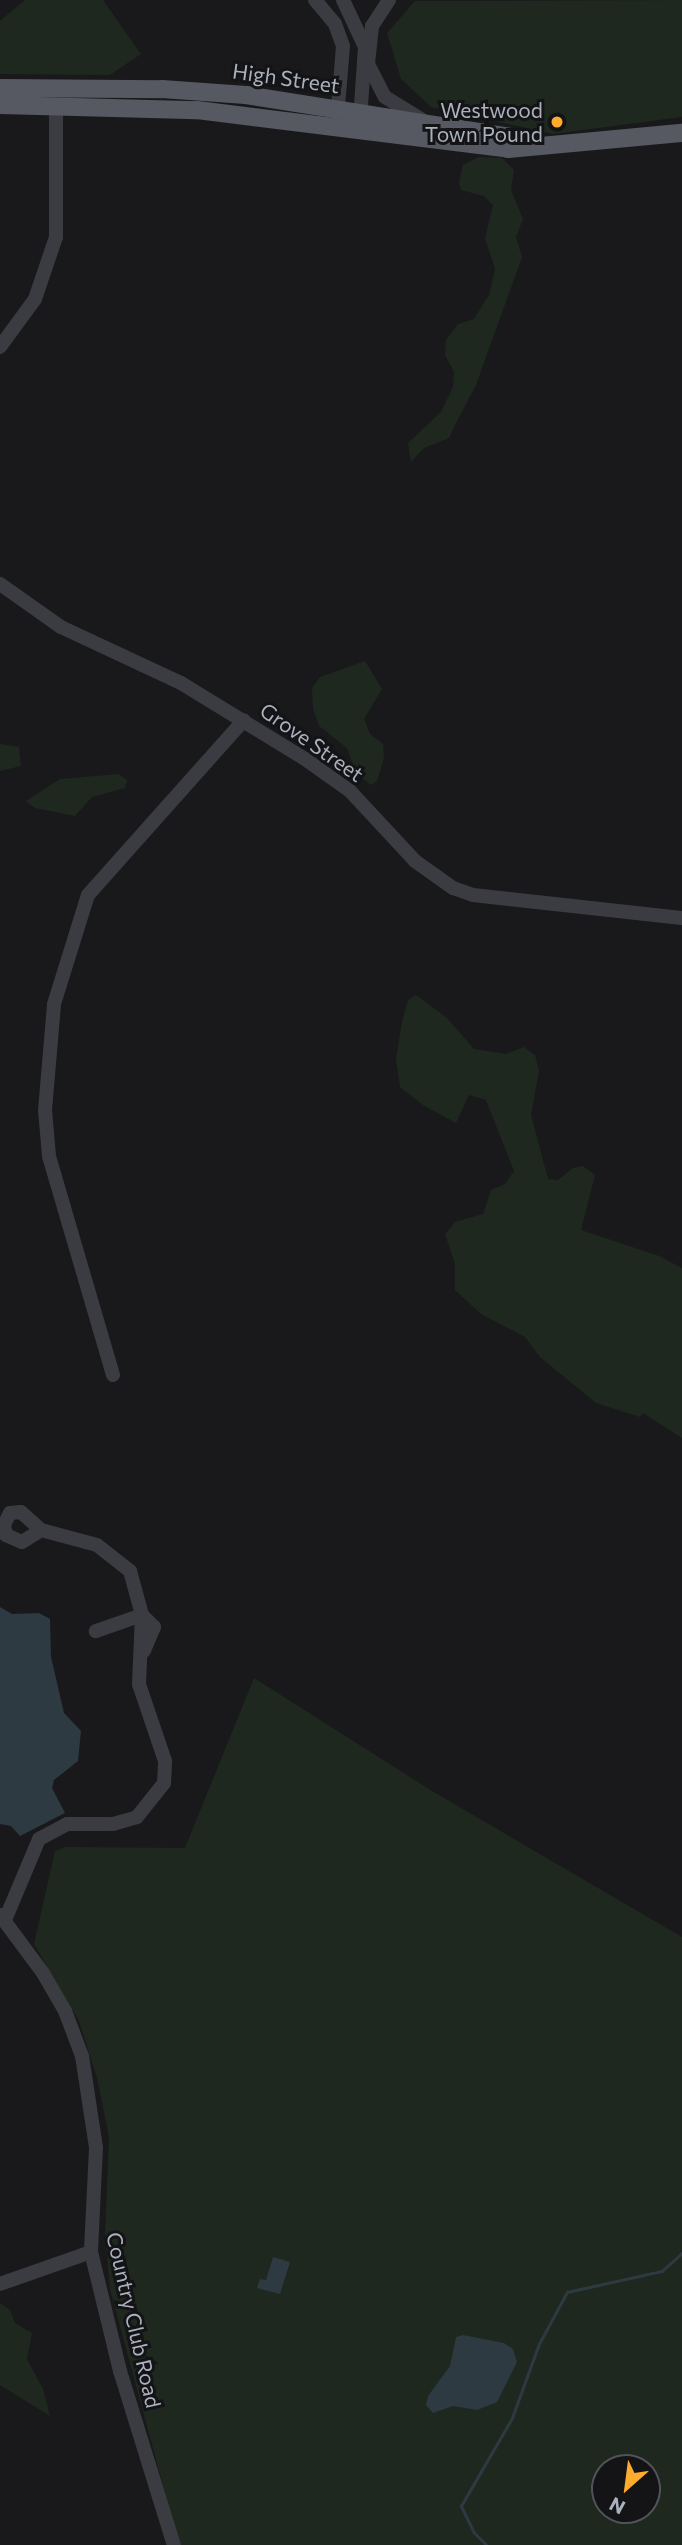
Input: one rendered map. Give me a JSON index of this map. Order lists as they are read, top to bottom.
{
  "streets": {
    "main road": ["High Street"],
    "street": ["Grove Street", "Country Club Road"]
  },
  "places": ["Westwood Town Pound"],
  "north": "bottom left"
}
